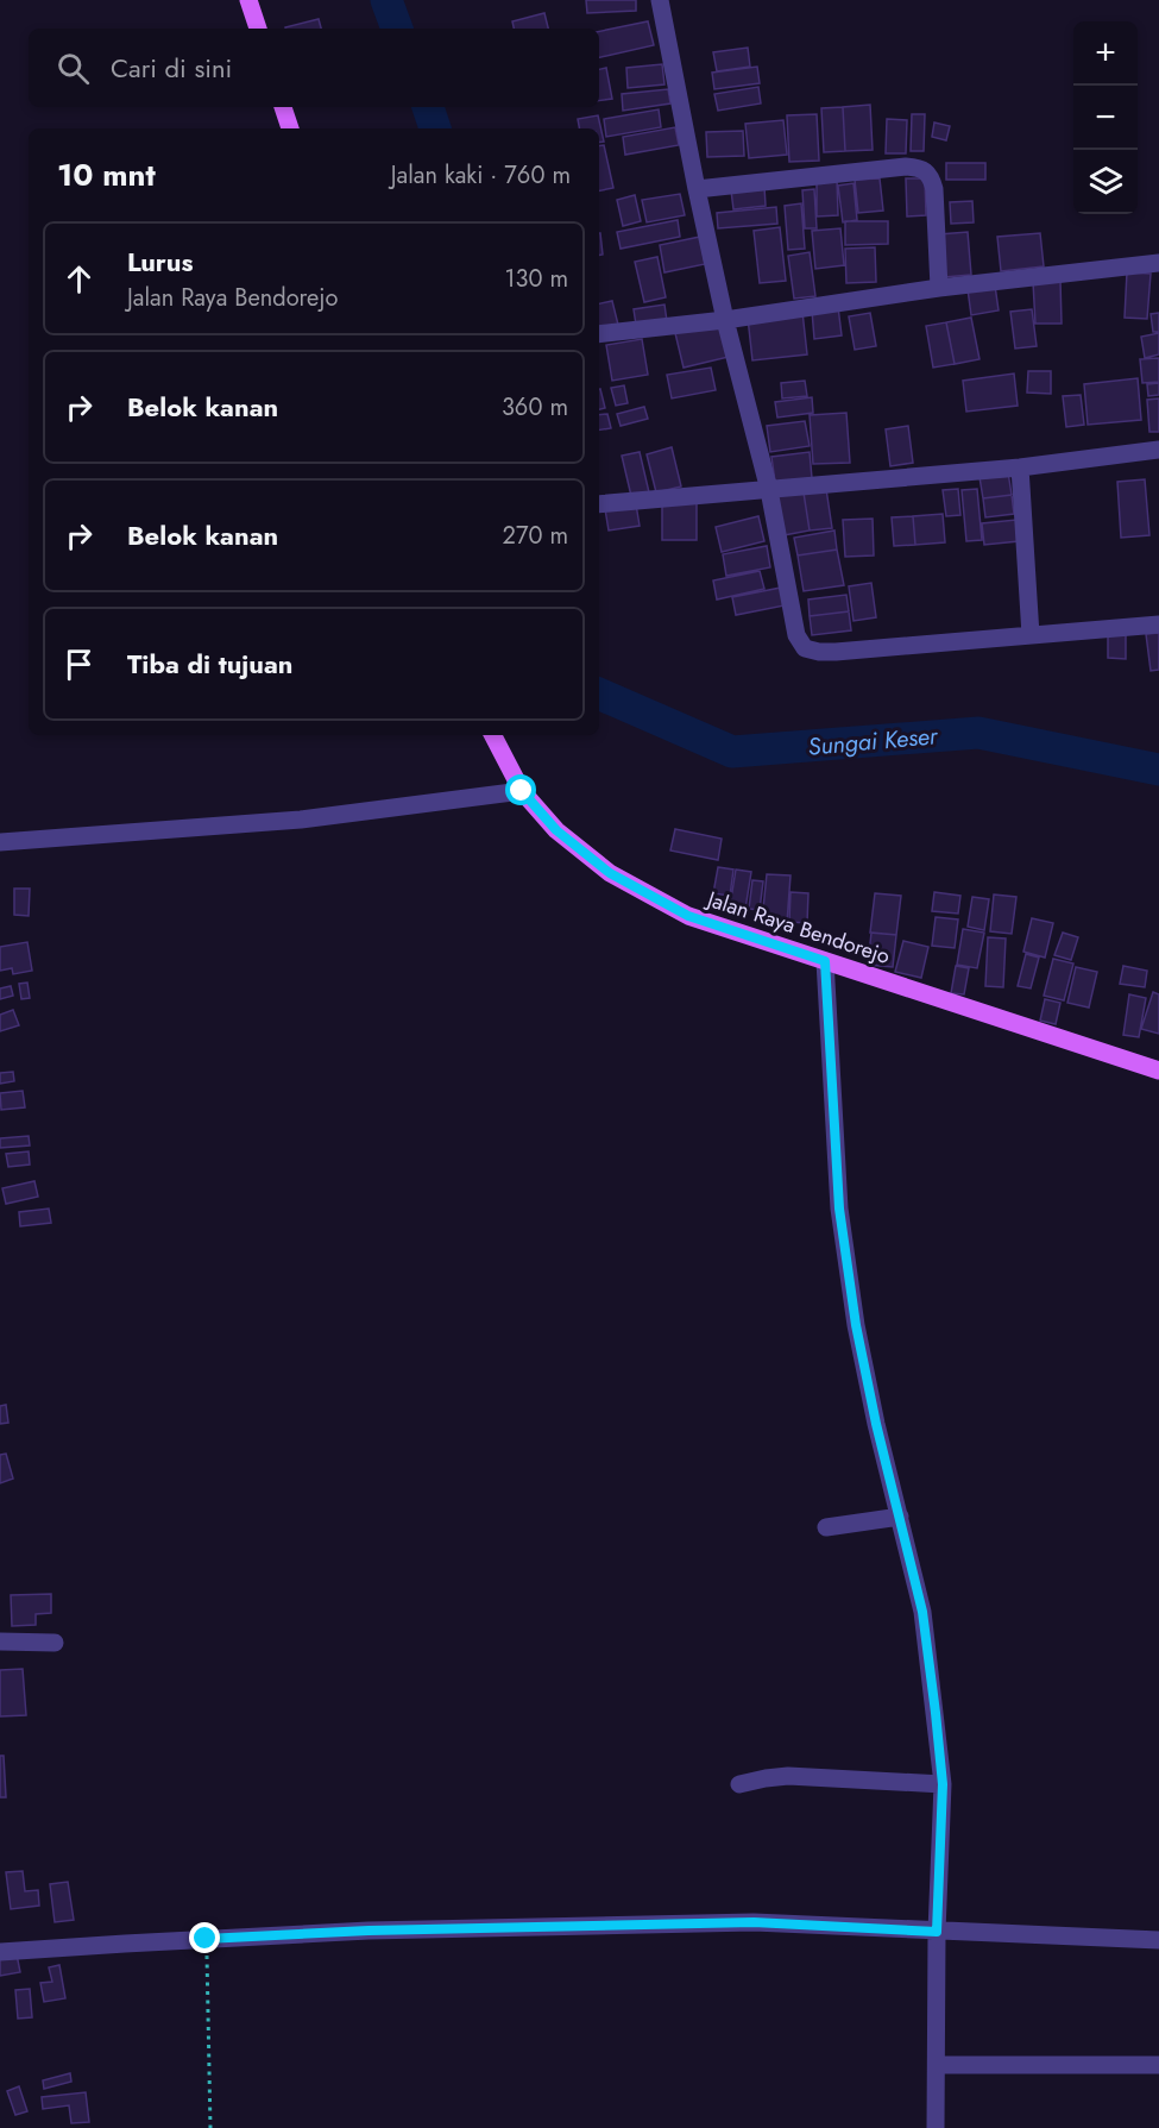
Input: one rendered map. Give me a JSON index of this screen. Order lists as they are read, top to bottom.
{
  "streets": {
    "main road": ["Jalan Raya Bendorejo"]
  },
  "water": ["Sungai Keser"],
  "page": {
    "map_buttons": ["+", "−"],
    "search": "Cari di sini",
    "heading": ["10 mnt", "Jalan kaki · 760 m"],
    "list": [
      ["Lurus", "Jalan Raya Bendorejo", "130 m"],
      ["Belok kanan", "360 m"],
      ["Belok kanan", "270 m"],
      "Tiba di tujuan"
    ]
  }
}
